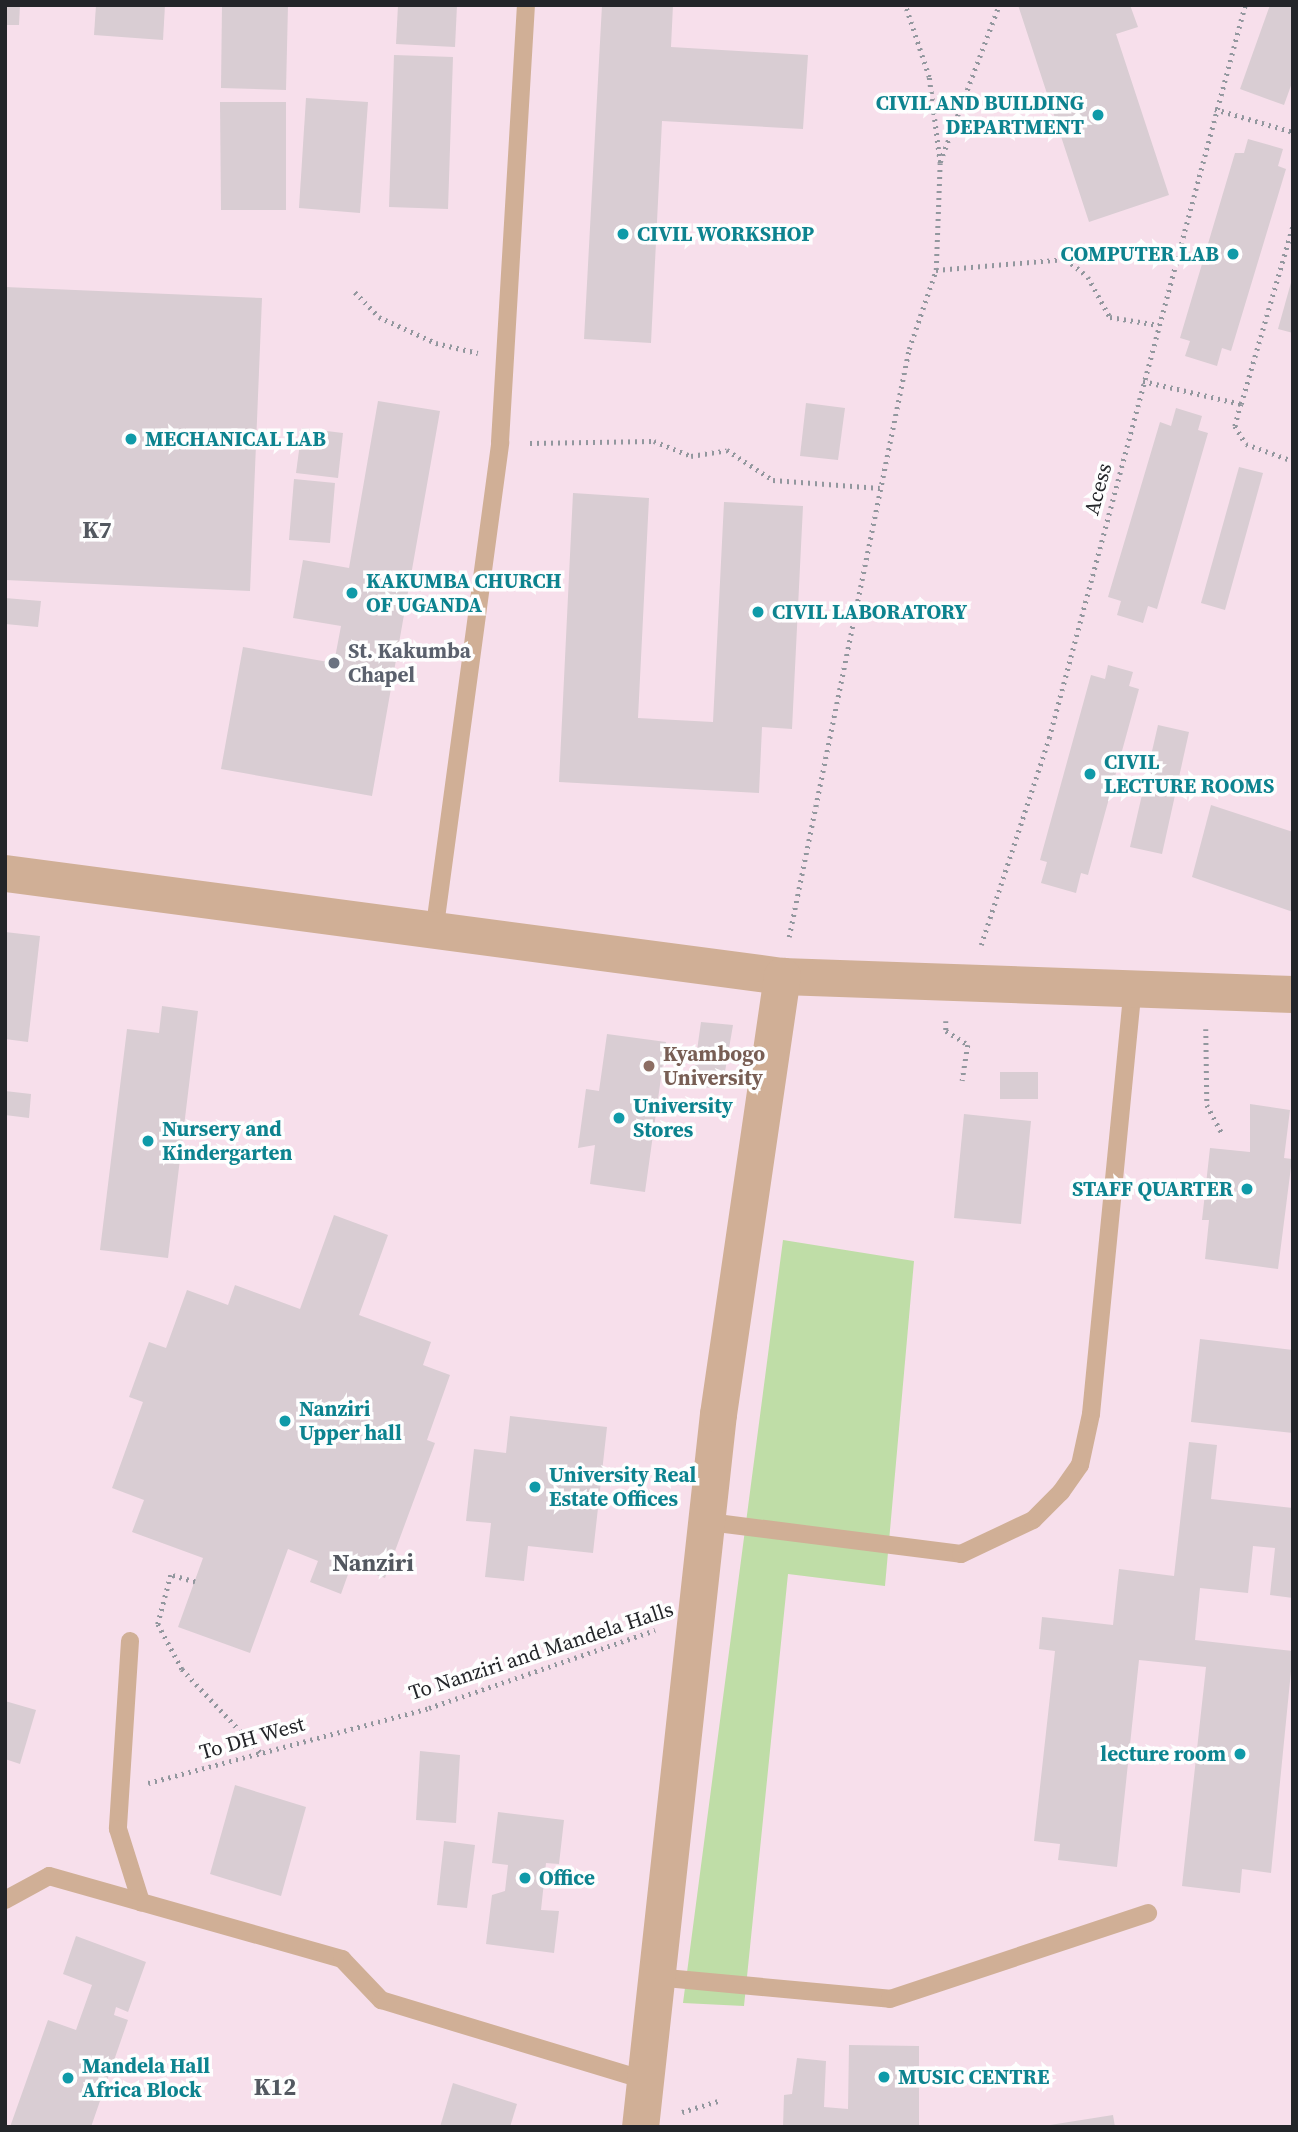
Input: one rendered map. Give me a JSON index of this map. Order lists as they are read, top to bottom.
{
  "streets": {
    "path": ["Acess", "To Nanziri and Mandela Halls", "To DH West"]
  },
  "crossings": [
    ["To Nanziri and Mandela Halls", "To DH West"]
  ],
  "districts": ["K7", "Nanziri", "K12"],
  "places": [
    "CIVIL AND BUILDING DEPARTMENT",
    "CIVIL WORKSHOP",
    "COMPUTER LAB",
    "MECHANICAL LAB",
    "KAKUMBA CHURCH OF UGANDA",
    "CIVIL LABORATORY",
    "St. Kakumba Chapel",
    "CIVIL LECTURE ROOMS",
    "Kyambogo University",
    "University Stores",
    "Nursery and Kindergarten",
    "STAFF QUARTER",
    "Nanziri Upper hall",
    "University Real Estate Offices",
    "lecture room",
    "Office",
    "MUSIC CENTRE",
    "Mandela Hall Africa Block"
  ]
}
